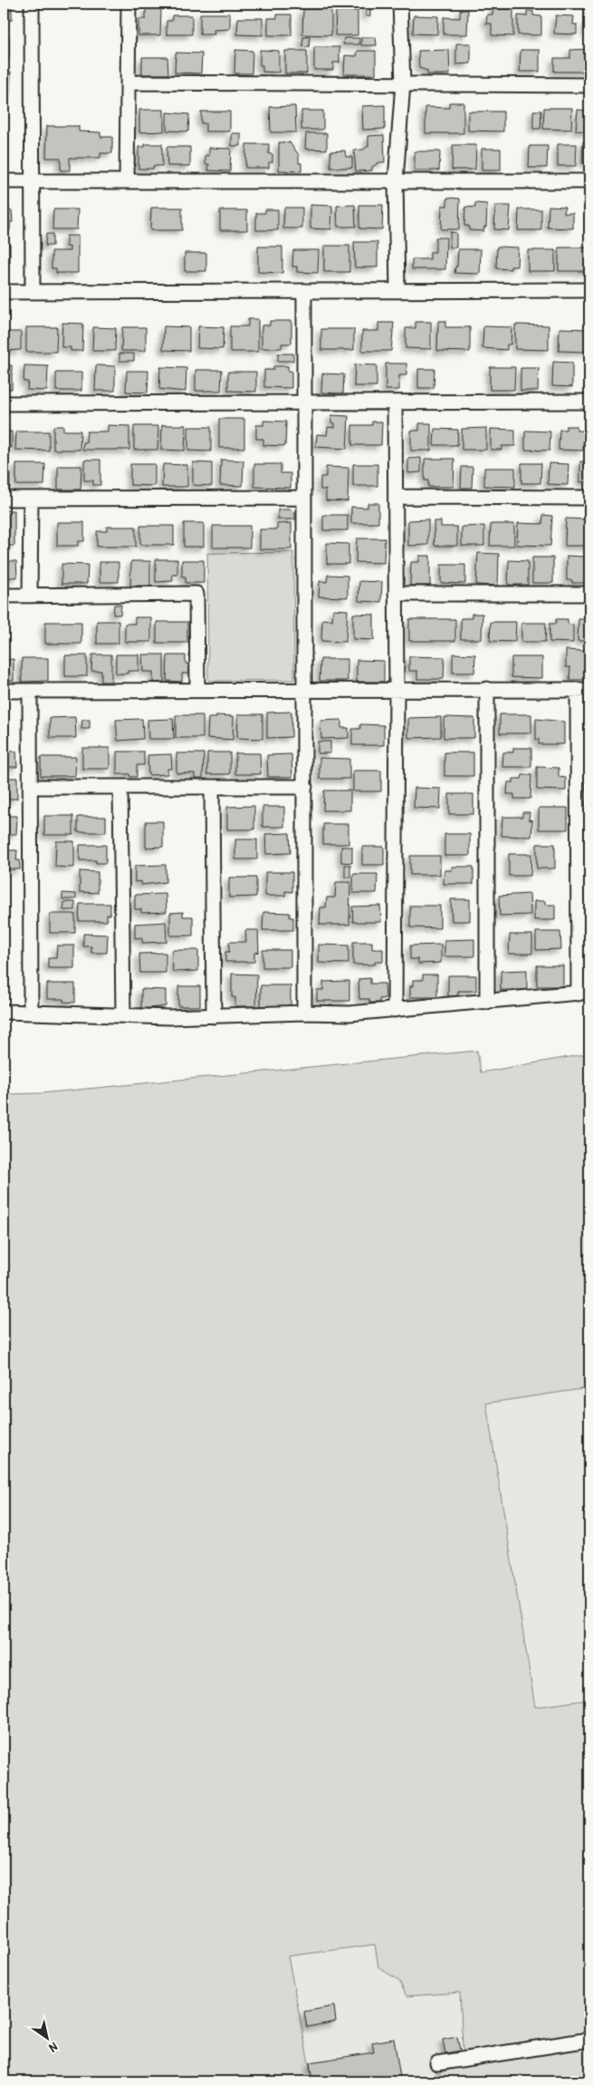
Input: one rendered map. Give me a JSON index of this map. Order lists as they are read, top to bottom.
{
  "north": "bottom right"
}
